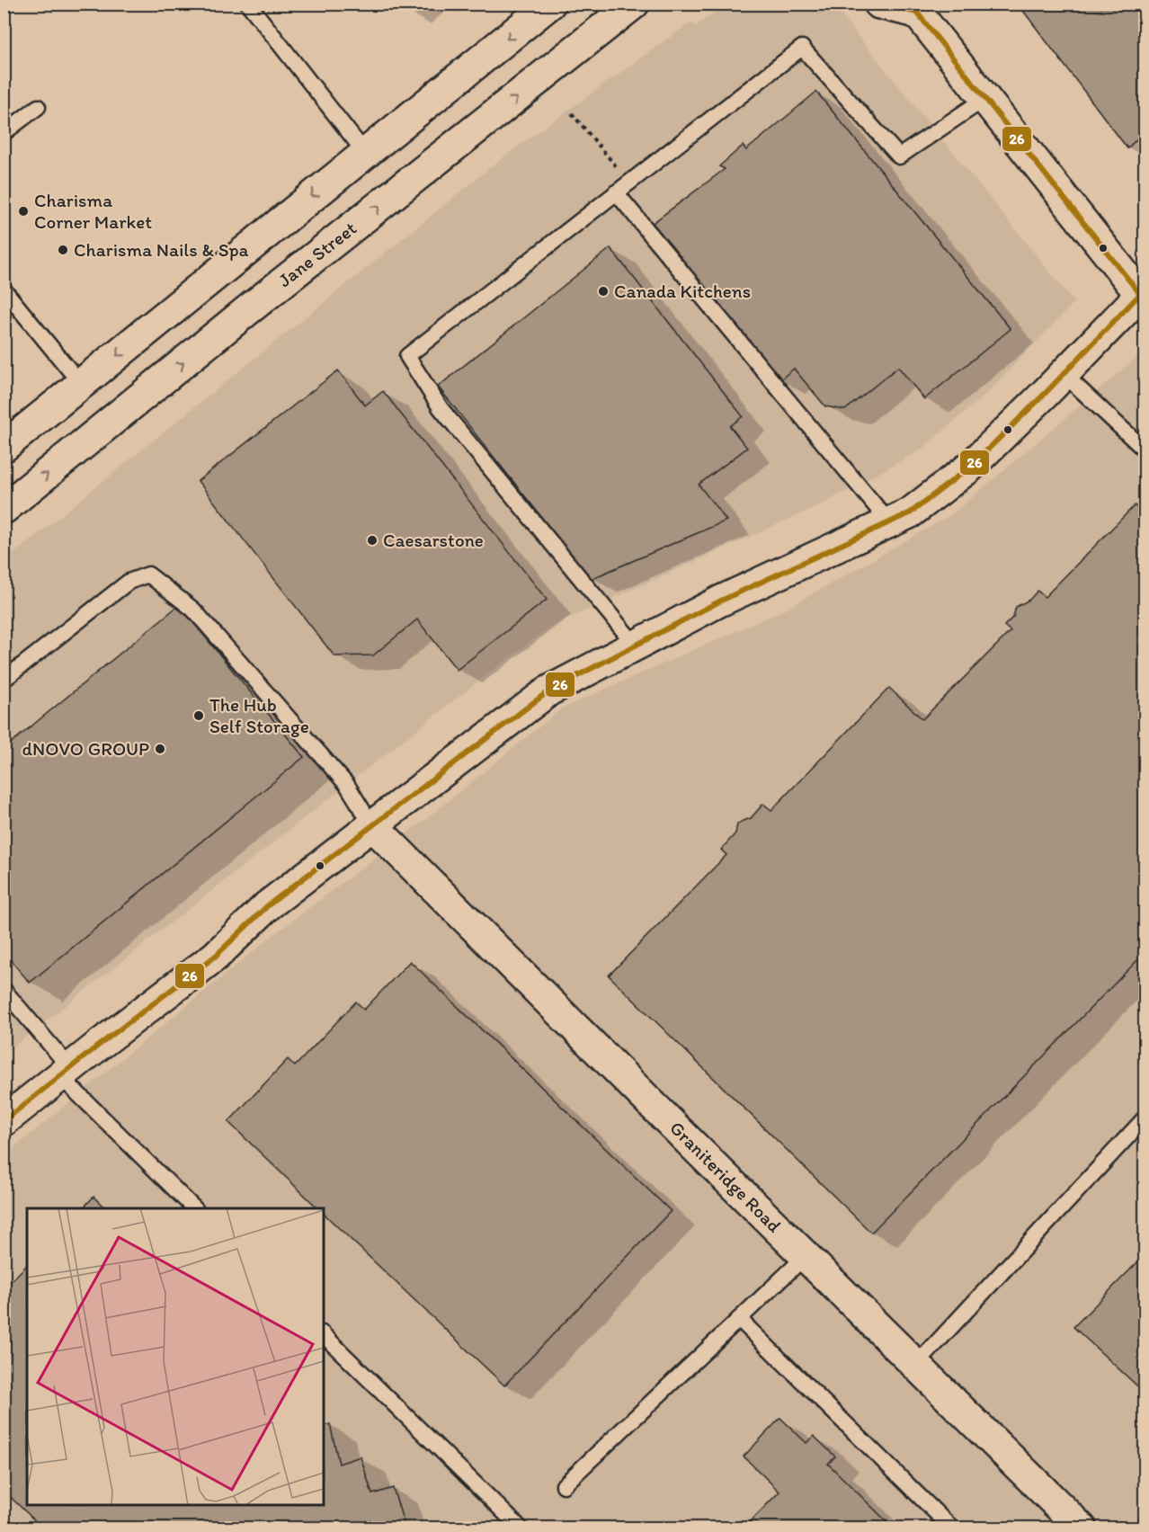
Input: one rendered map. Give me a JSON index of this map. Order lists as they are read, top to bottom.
{
  "streets": {
    "street": ["Jane Street", "Graniteridge Road"]
  },
  "places": [
    "Charisma Corner Market",
    "Charisma Nails & Spa",
    "Canada Kitchens",
    "Caesarstone",
    "The Hub Self Storage",
    "dNOVO GROUP"
  ],
  "lines": ["transit line 26"]
}
